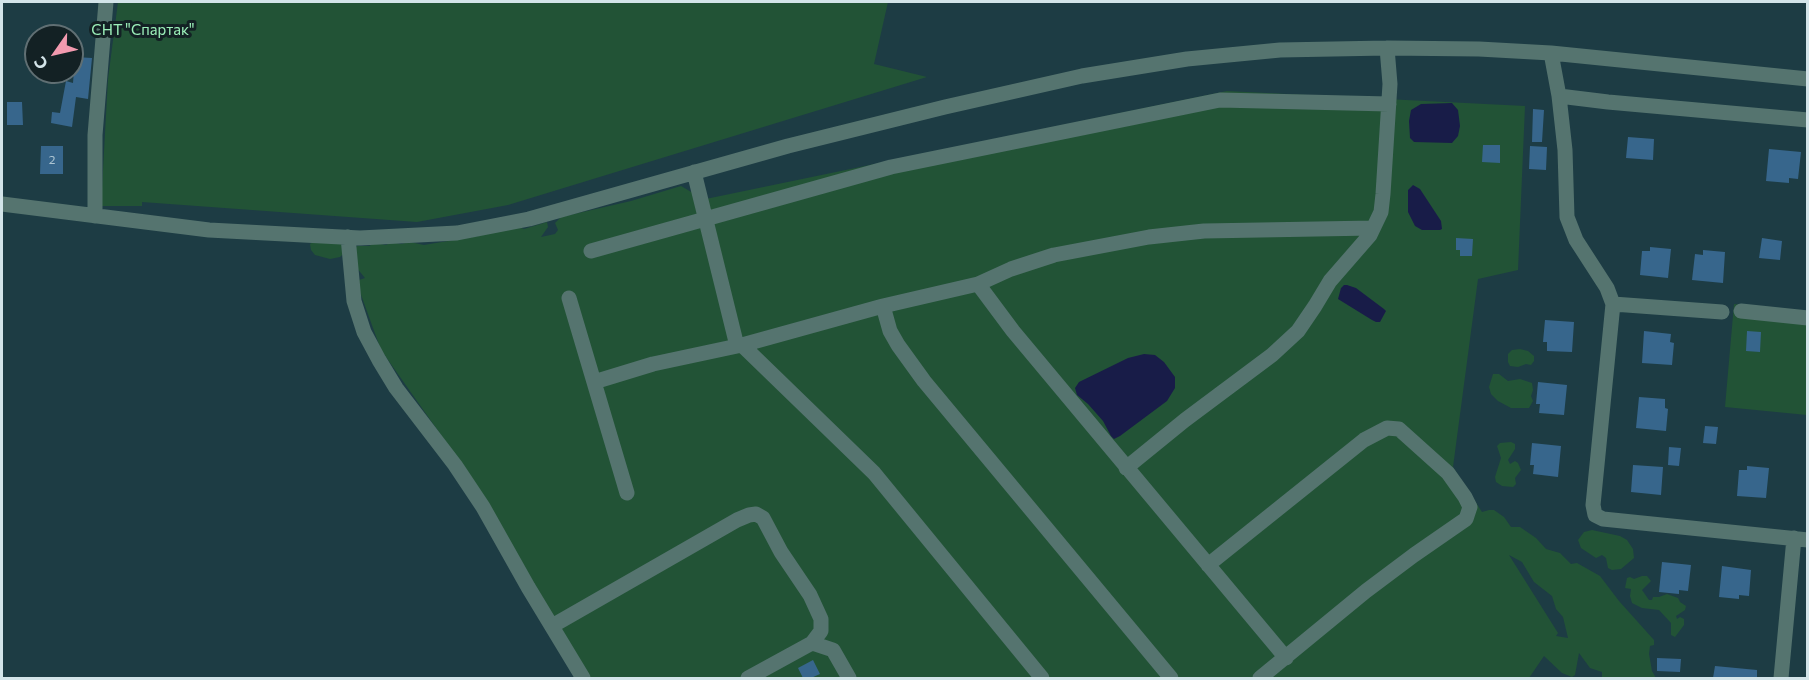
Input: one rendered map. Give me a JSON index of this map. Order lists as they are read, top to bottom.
{
  "parks": ["СНТ \"Спартак\""],
  "house_numbers": ["2"],
  "north": "bottom left"
}
